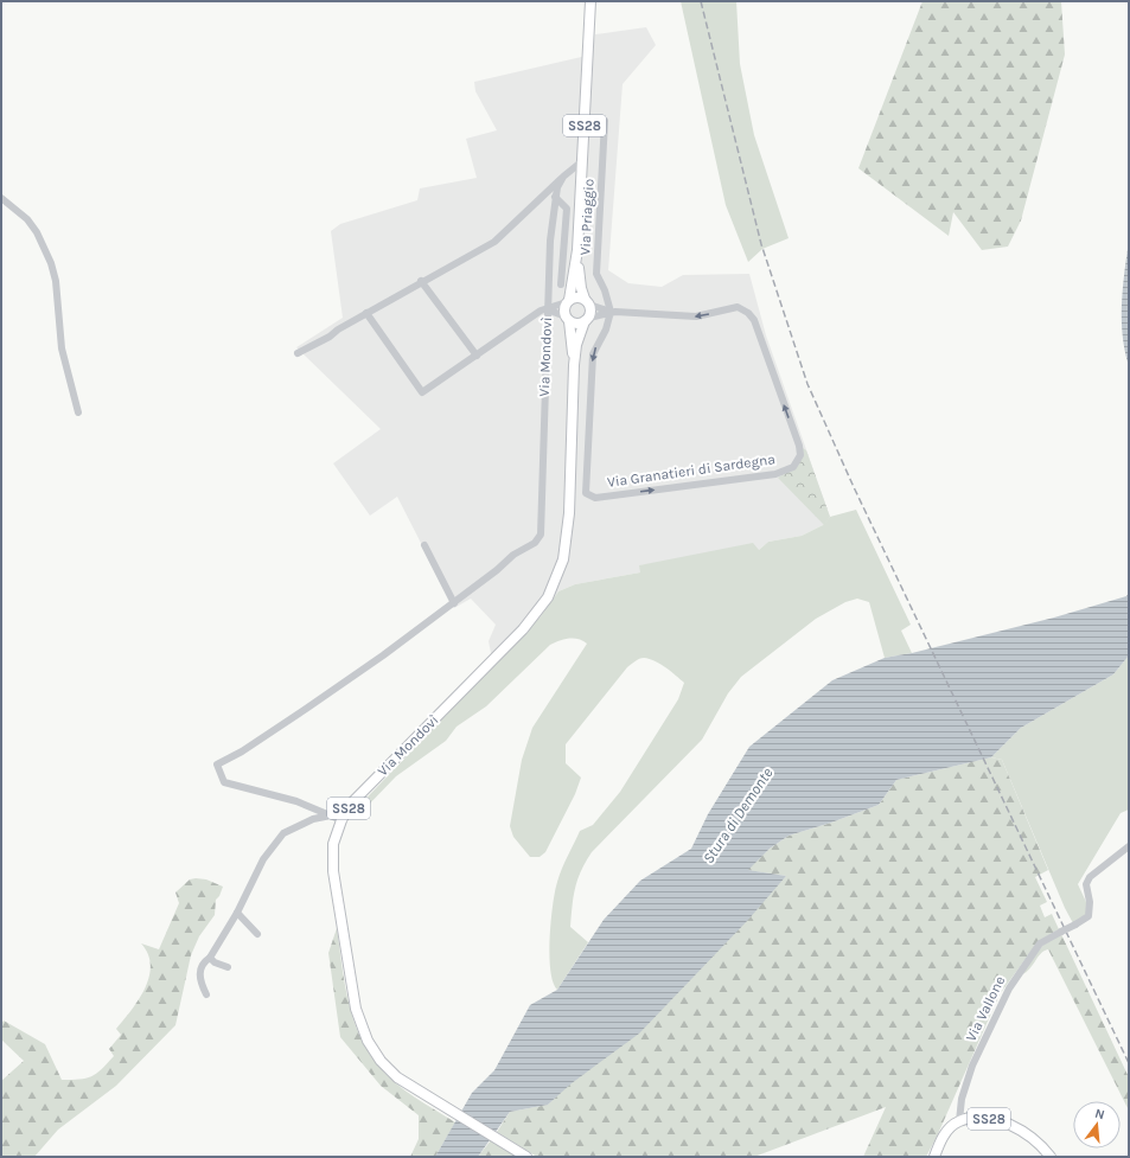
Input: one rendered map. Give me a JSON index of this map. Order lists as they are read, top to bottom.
{
  "streets": {
    "main road": ["SS28", "Via Mondovì"],
    "street": ["Via Priaggio", "Via Granatieri di Sardegna", "Via Vallone"]
  },
  "crossings": [
    ["SS28", "Via Mondovì"],
    ["SS28", "Via Granatieri di Sardegna"],
    ["SS28", "Via Vallone"],
    ["Via Priaggio", "Via Granatieri di Sardegna"],
    ["Via Mondovì", "Via Granatieri di Sardegna"]
  ],
  "water": ["Stura di Demonte"],
  "north": "top"
}
